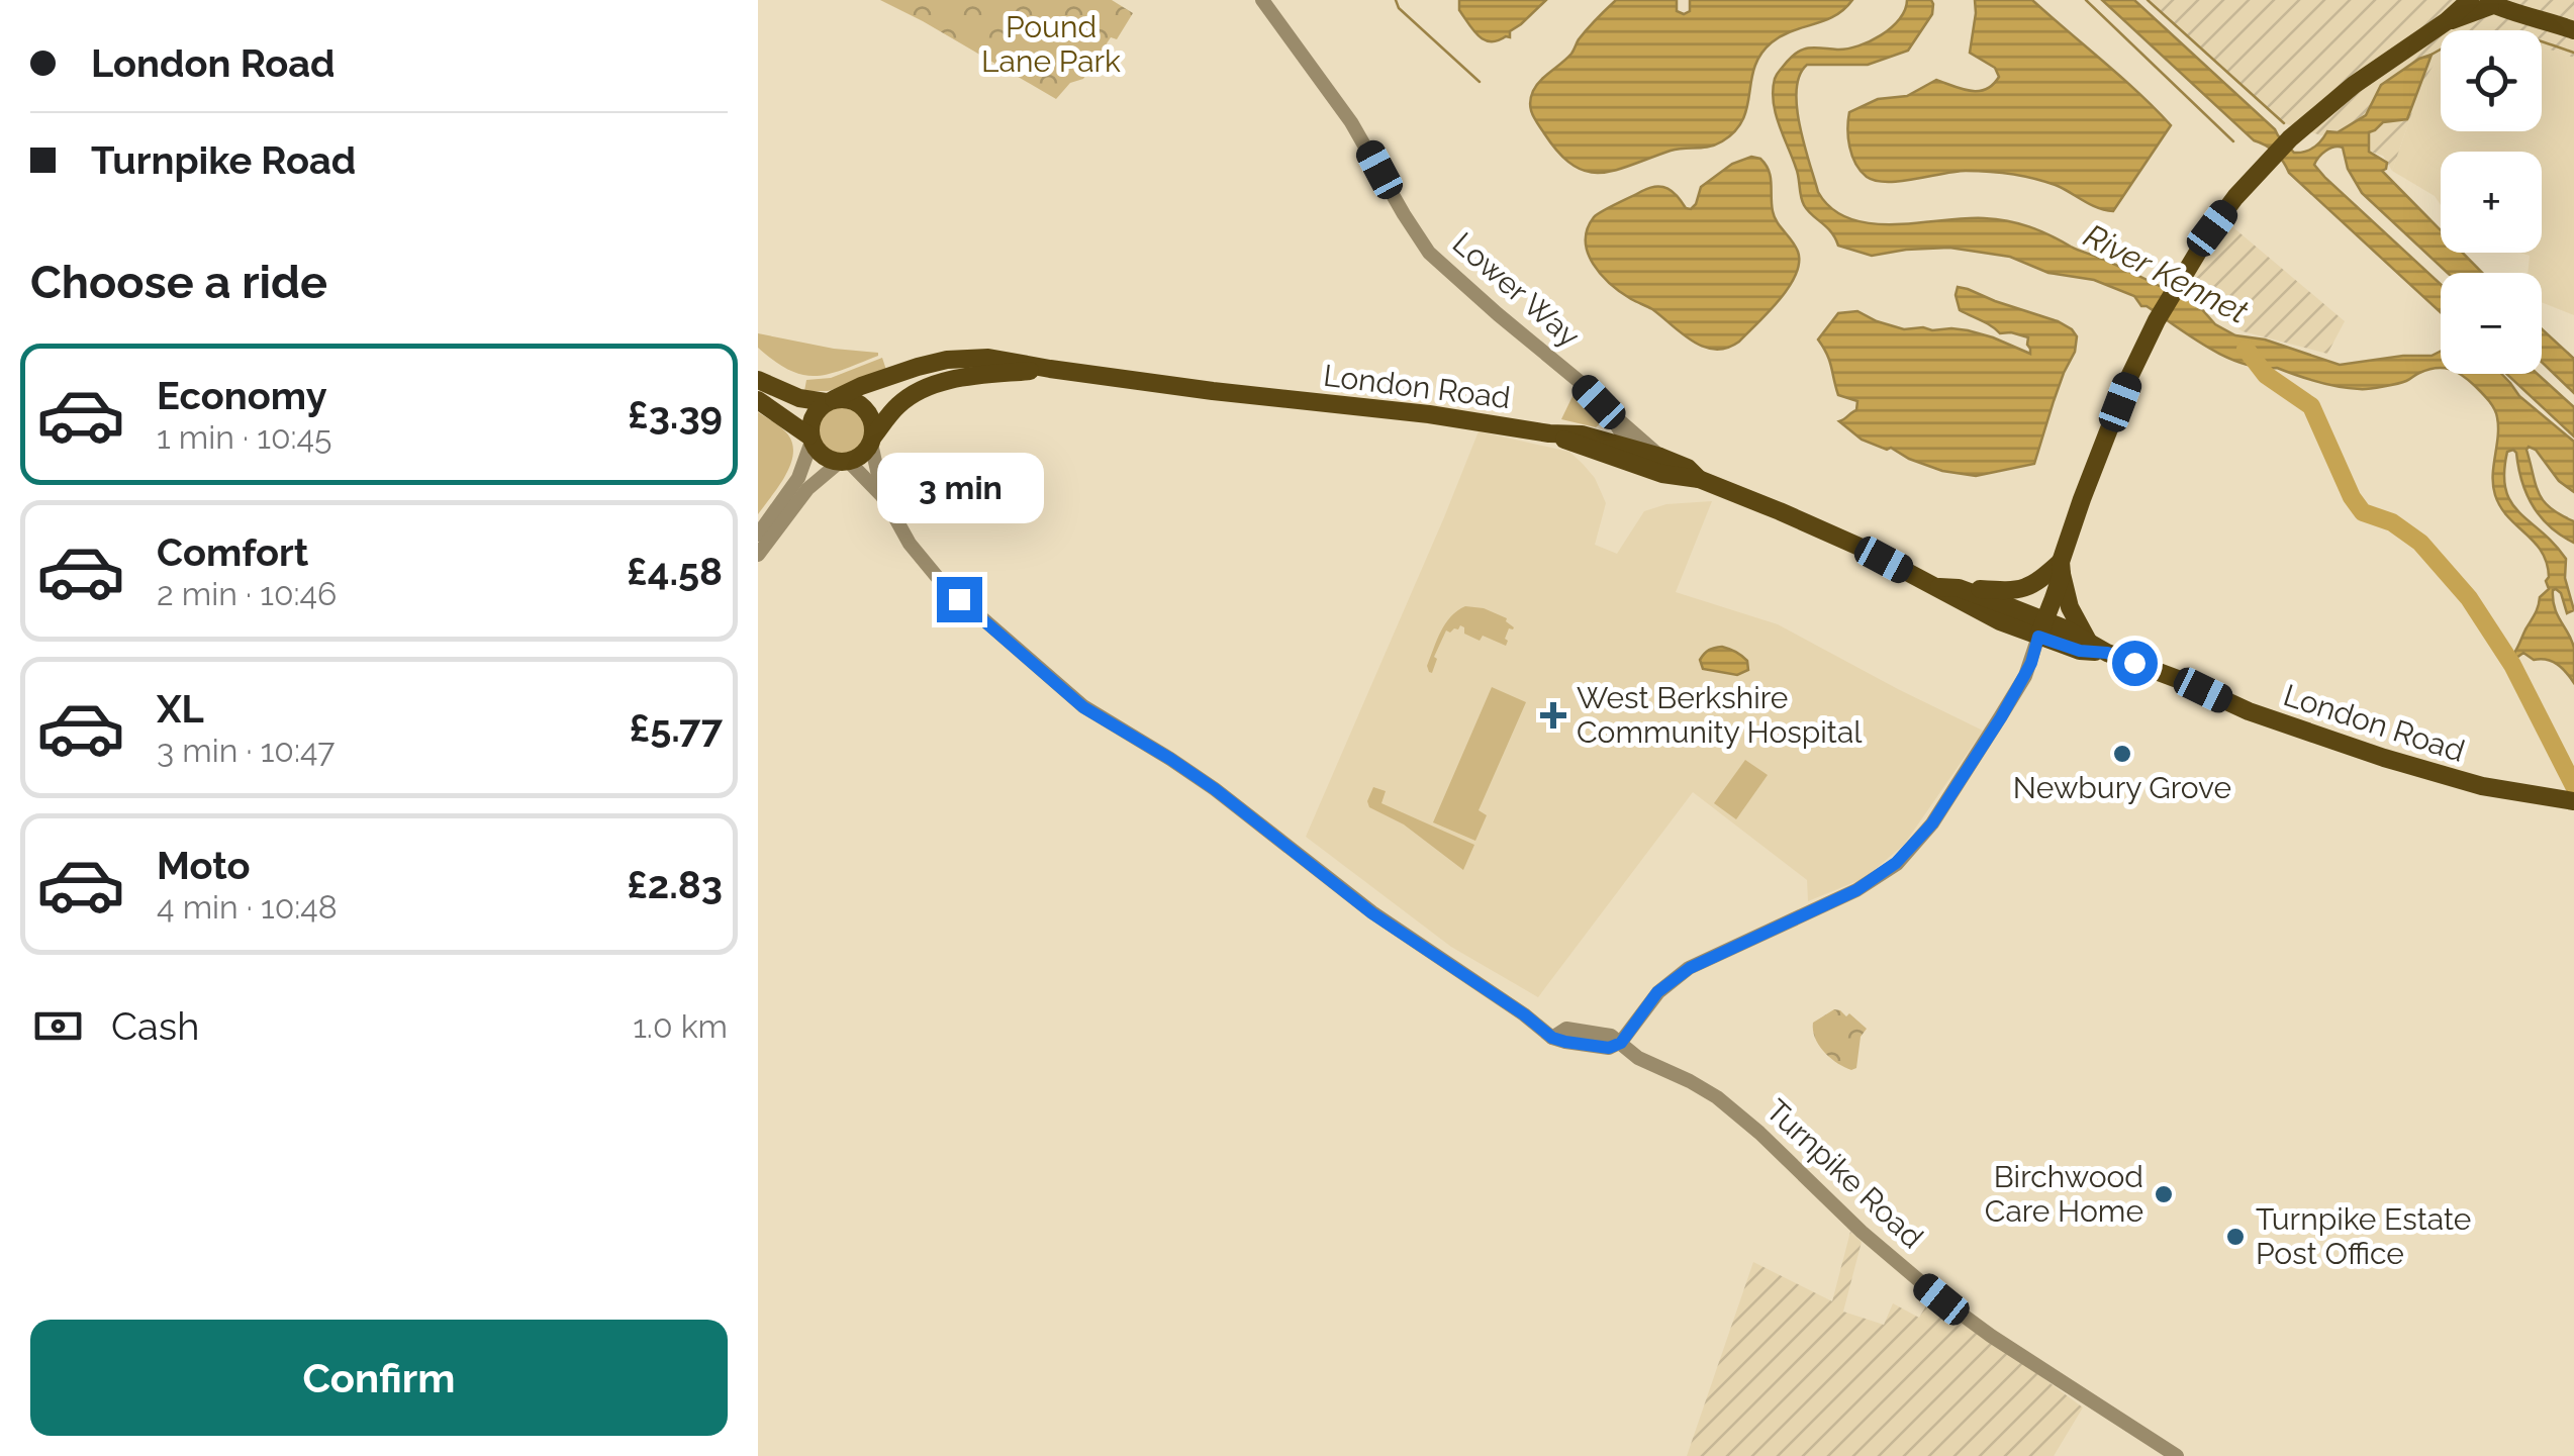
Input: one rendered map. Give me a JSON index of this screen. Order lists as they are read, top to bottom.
{
  "streets": {
    "main road": ["London Road"],
    "street": ["Lower Way", "Turnpike Road"]
  },
  "crossings": [
    ["Lower Way", "London Road"]
  ],
  "water": ["River Kennet"],
  "parks": ["Pound Lane Park"],
  "places": {
    "health": ["West Berkshire Community Hospital"],
    "other": ["Newbury Grove", "Birchwood Care Home", "Turnpike Estate Post Office"]
  },
  "page": {
    "banner": ["London Road", "Turnpike Road"],
    "map_buttons": ["+", "−"],
    "heading": "Choose a ride",
    "list": [
      {
        "name": "Economy",
        "note": "1 min · 10:45",
        "value": "£3.39"
      },
      {
        "name": "Comfort",
        "note": "2 min · 10:46",
        "value": "£4.58"
      },
      {
        "name": "XL",
        "note": "3 min · 10:47",
        "value": "£5.77"
      },
      {
        "name": "Moto",
        "note": "4 min · 10:48",
        "value": "£2.83"
      }
    ],
    "bubble": "3 min",
    "pay": ["Cash", "1.0 km"],
    "buttons": "Confirm"
  }
}
